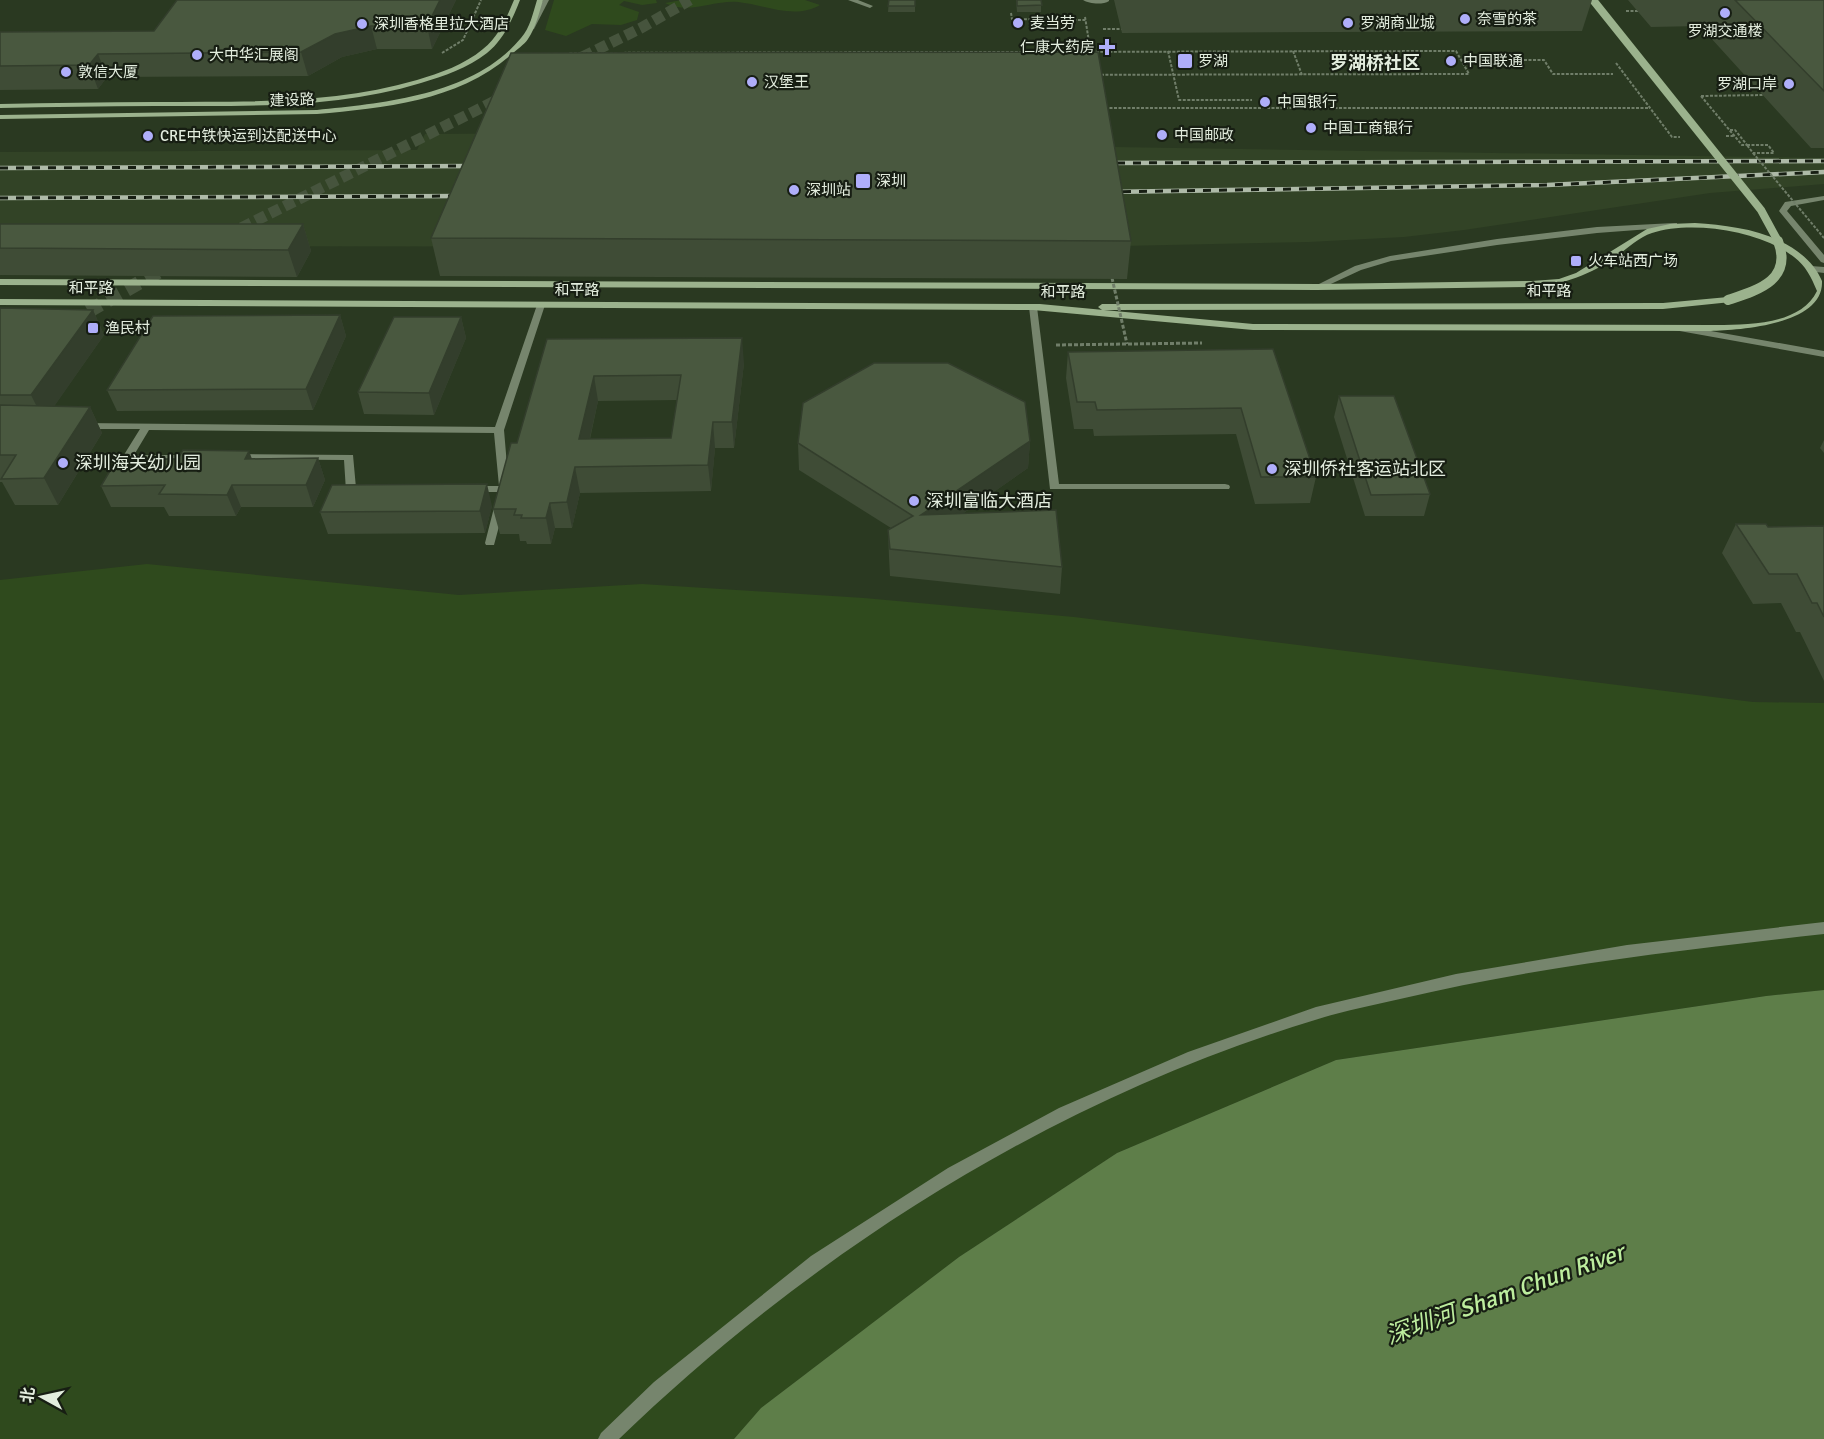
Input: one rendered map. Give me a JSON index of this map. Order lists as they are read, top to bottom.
{
  "streets": {
    "main road": ["建设路", "和平路"]
  },
  "districts": ["罗湖桥社区"],
  "water": ["深圳河 Sham Chun River"],
  "places": {
    "other": [
      "罗湖交通楼",
      "奈雪的茶",
      "麦当劳",
      "罗湖商业城",
      "深圳香格里拉大酒店",
      "大中华汇展阁",
      "中国联通",
      "敦信大厦",
      "汉堡王",
      "罗湖口岸",
      "中国银行",
      "中国工商银行",
      "中国邮政",
      "CRE中铁快运到达配送中心",
      "深圳站",
      "深圳海关幼儿园",
      "深圳侨社客运站北区",
      "深圳富临大酒店"
    ],
    "health": ["仁康大药房"],
    "transit": [
      "罗湖",
      "深圳",
      "火车站西广场",
      "渔民村"
    ]
  },
  "north": "left"
}
